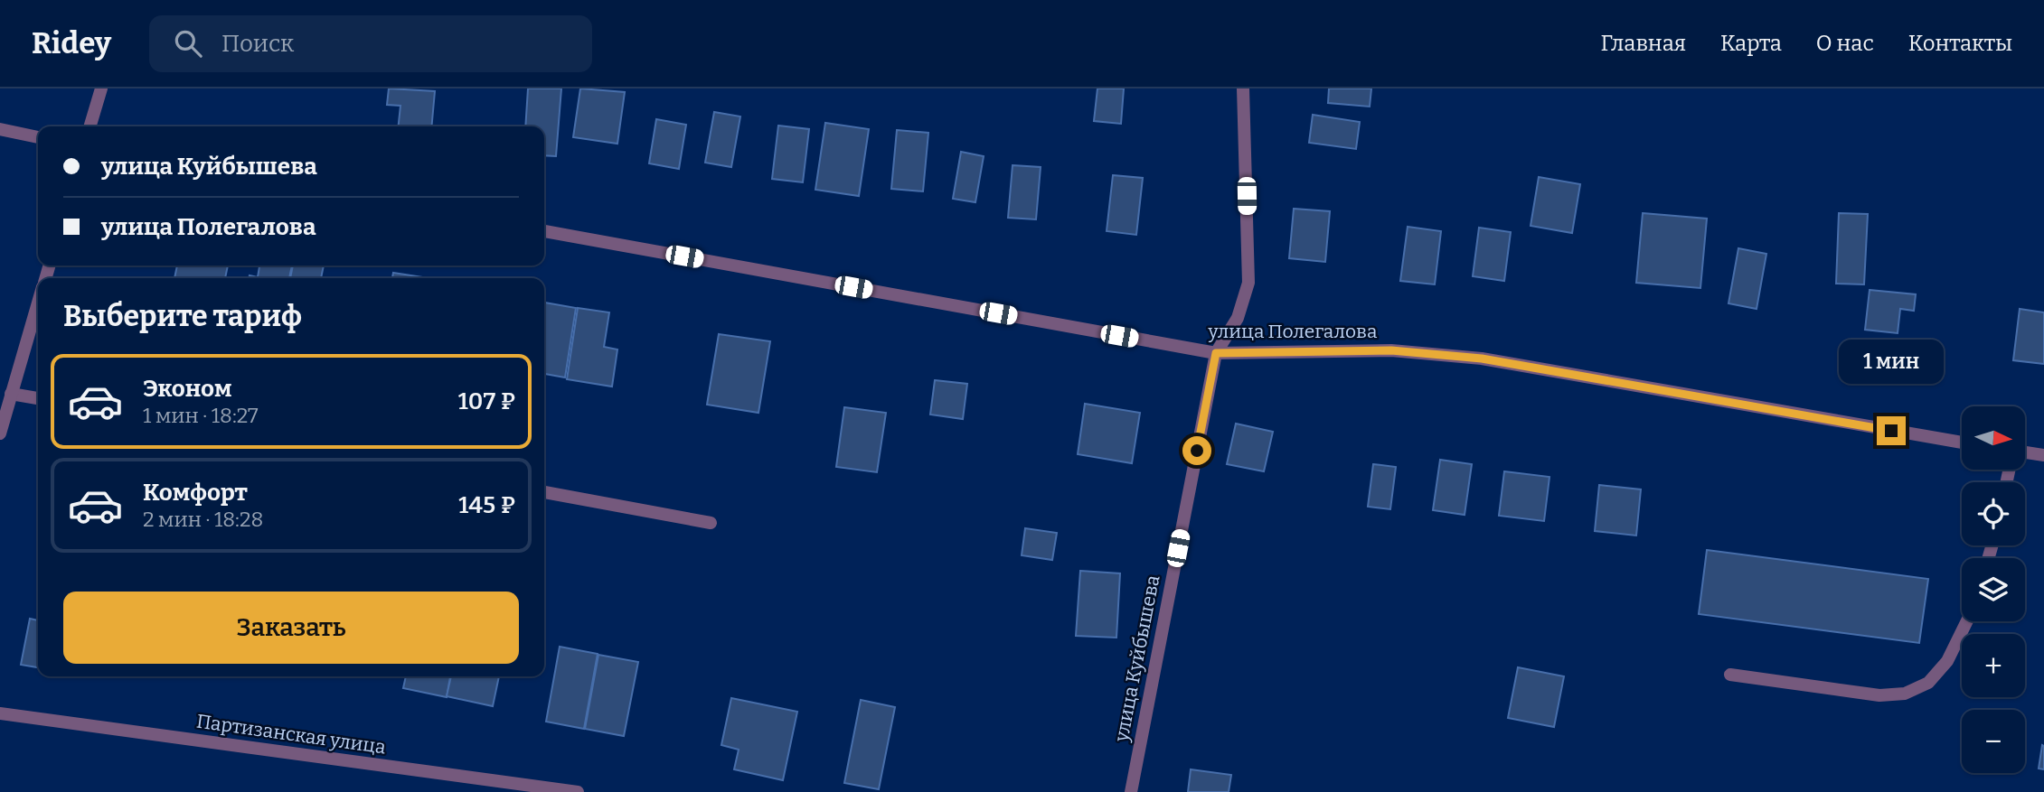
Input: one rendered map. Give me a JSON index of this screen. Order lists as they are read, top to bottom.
{
  "streets": {
    "street": ["улица Полегалова", "улица Куйбышева", "Партизанская улица"]
  },
  "crossings": [
    ["улица Полегалова", "улица Куйбышева"]
  ],
  "north": "right",
  "page": {
    "header": "Ridey",
    "search": "Поиск",
    "nav": [
      "Главная",
      "Карта",
      "О нас",
      "Контакты"
    ],
    "banner": ["улица Куйбышева", "улица Полегалова"],
    "heading": "Выберите тариф",
    "bubble": "1 мин",
    "list": [
      {
        "name": "Эконом",
        "note": "1 мин · 18:27",
        "value": "107 ₽"
      },
      {
        "name": "Комфорт",
        "note": "2 мин · 18:28",
        "value": "145 ₽"
      }
    ],
    "map_buttons": ["+", "−"],
    "buttons": "Заказать"
  }
}
